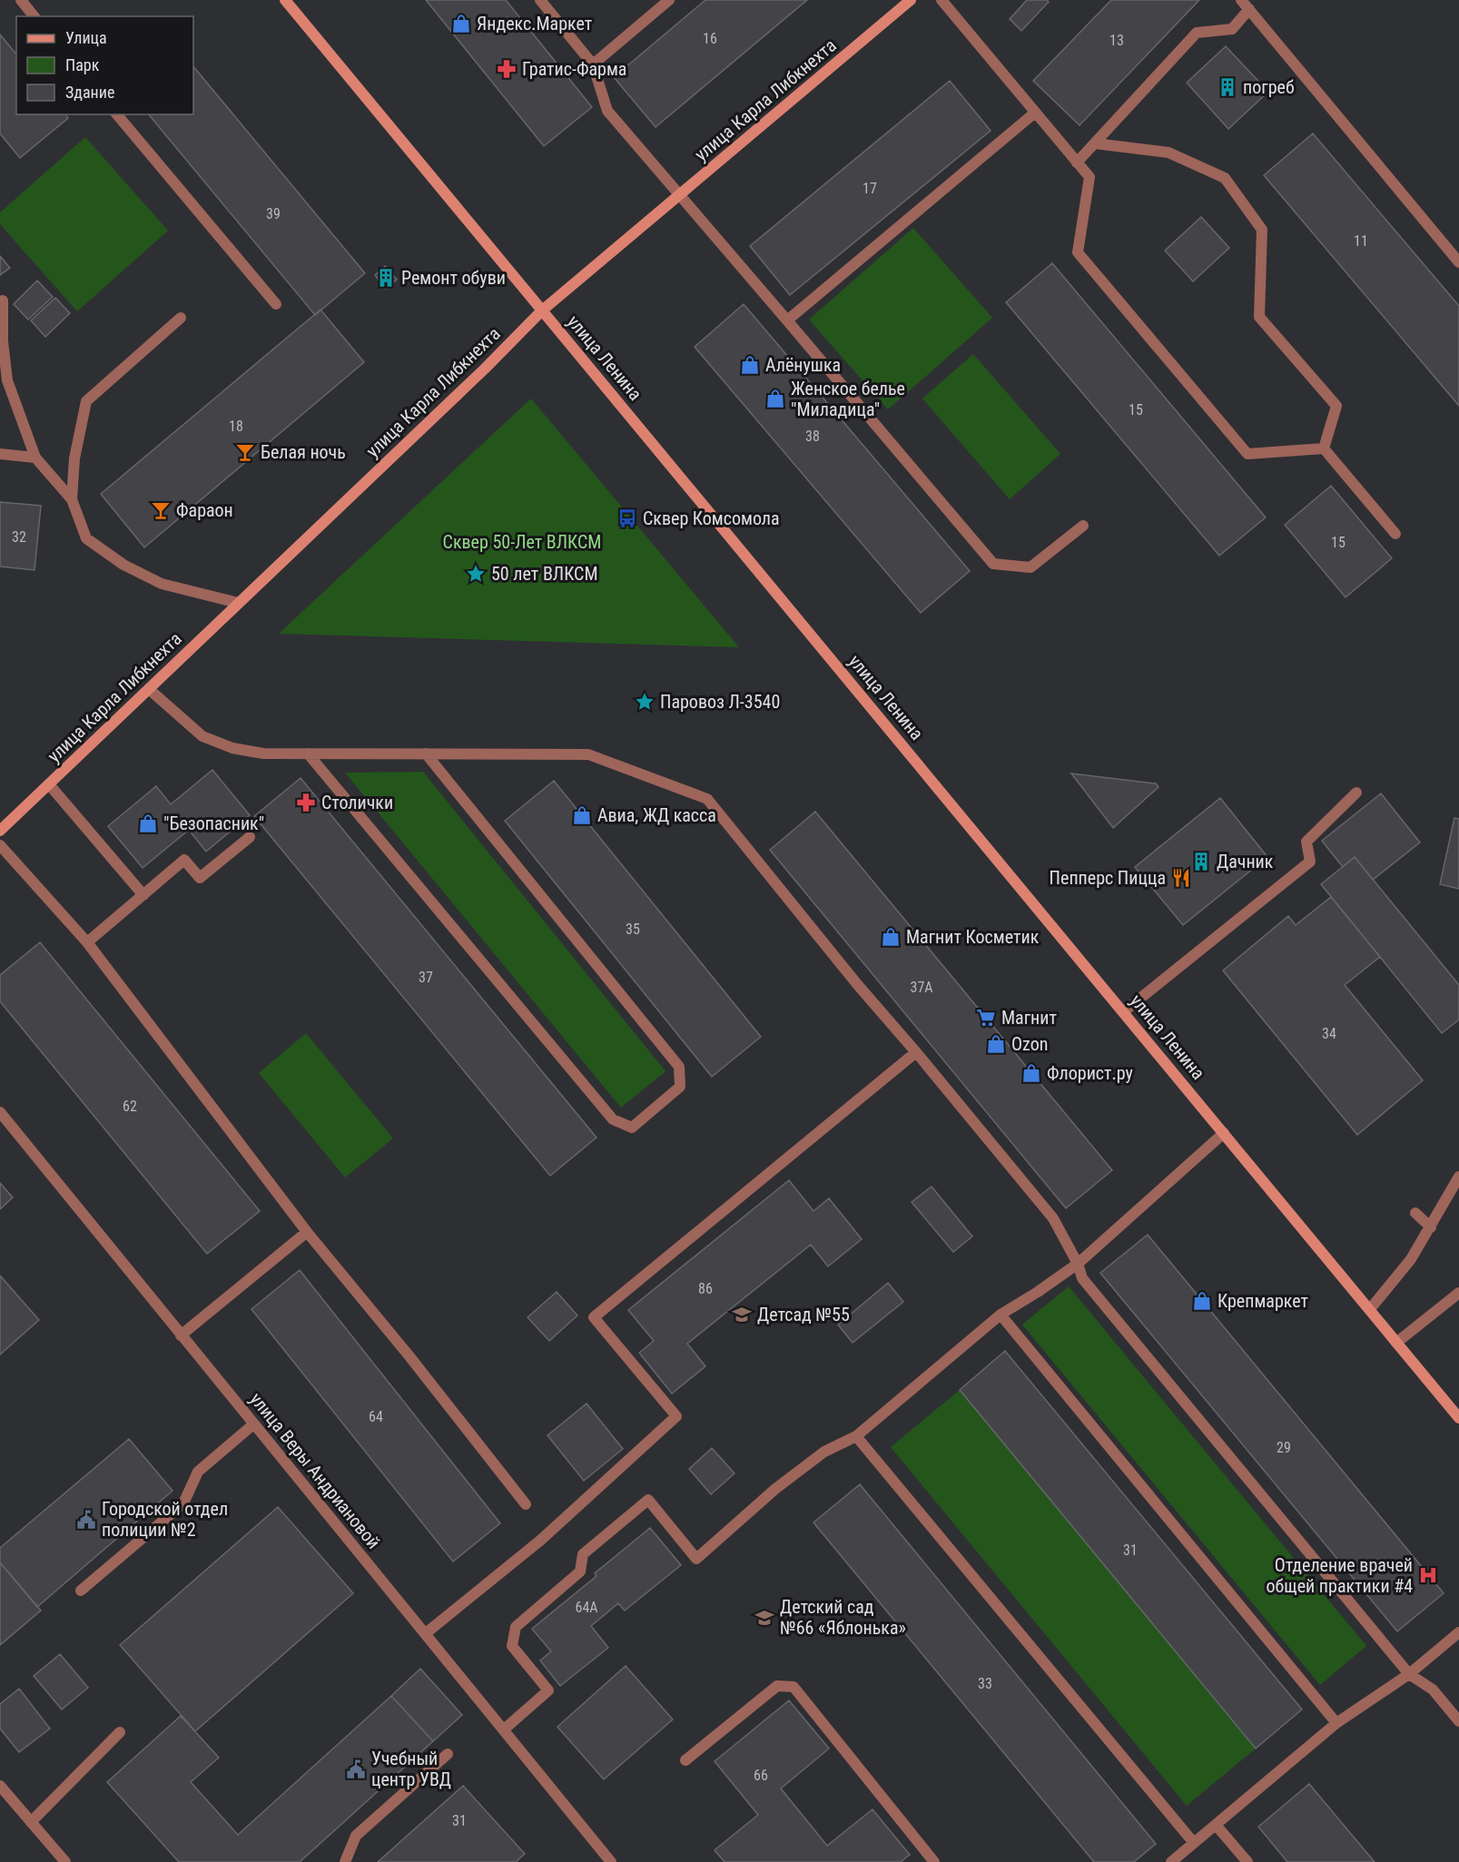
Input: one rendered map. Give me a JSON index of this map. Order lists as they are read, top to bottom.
{
  "streets": {
    "main road": ["улица Карла Либкнехта", "улица Ленина"],
    "street": ["улица Веры Андриановой"]
  },
  "crossings": [
    ["улица Карла Либкнехта", "улица Ленина"]
  ],
  "parks": ["Сквер 50-Лет ВЛКСМ"],
  "places": {
    "shop": [
      "Яндекс.Маркет",
      "Алёнушка",
      "Женское белье \"Миладица\"",
      "Авиа, ЖД касса",
      "\"Безопасник\"",
      "Магнит Косметик",
      "Ozon",
      "Флорист.ру",
      "Крепмаркет"
    ],
    "pharmacy": ["Гратис-Фарма", "Столички"],
    "building": ["погреб", "Ремонт обуви", "Дачник"],
    "bar": ["Белая ночь", "Фараон"],
    "bus stop": ["Сквер Комсомола"],
    "place": ["50 лет ВЛКСМ", "Паровоз Л-3540"],
    "restaurant": ["Пепперс Пицца"],
    "supermarket": ["Магнит"],
    "school or university": ["Детсад №55", "Детский сад №66 «Яблонька»"],
    "public building": ["Городской отдел полиции №2", "Учебный центр УВД"],
    "hospital": ["Отделение врачей общей практики #4"]
  },
  "house_numbers": [
    "16",
    "13",
    "17",
    "39",
    "11",
    "15",
    "18",
    "38",
    "32",
    "15",
    "35",
    "37",
    "37А",
    "34",
    "62",
    "86",
    "64",
    "29",
    "31",
    "64А",
    "33",
    "66",
    "31"
  ],
  "legend": ["Улица", "Парк", "Здание"]
}
